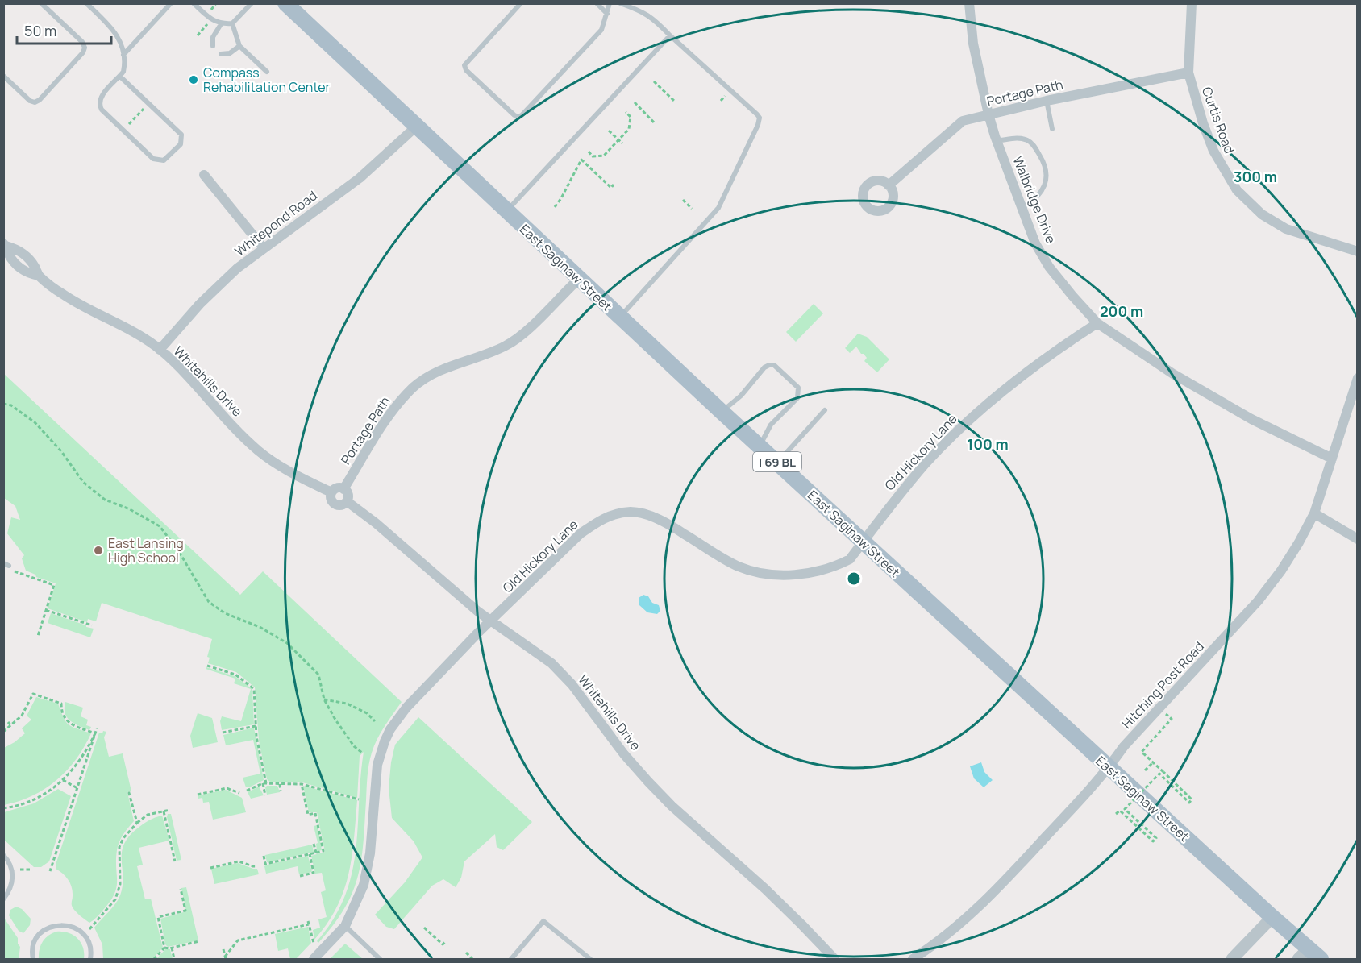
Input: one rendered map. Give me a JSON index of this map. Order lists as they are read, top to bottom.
{
  "streets": {
    "main road": ["East Saginaw Street", "I 69 BL"],
    "street": [
      "Portage Path",
      "Curtis Road",
      "Walbridge Drive",
      "Whitepond Road",
      "Whitehills Drive",
      "Old Hickory Lane",
      "Hitching Post Road"
    ]
  },
  "crossings": [
    ["Portage Path", "Curtis Road"],
    ["Portage Path", "Walbridge Drive"],
    ["Portage Path", "East Saginaw Street"],
    ["Portage Path", "Whitehills Drive"],
    ["Walbridge Drive", "Old Hickory Lane"],
    ["Walbridge Drive", "Hitching Post Road"],
    ["Whitepond Road", "East Saginaw Street"],
    ["Whitepond Road", "Whitehills Drive"],
    ["East Saginaw Street", "Old Hickory Lane"],
    ["East Saginaw Street", "Hitching Post Road"],
    ["Whitehills Drive", "Old Hickory Lane"]
  ],
  "places": ["Compass Rehabilitation Center", "East Lansing High School"],
  "scale_bar": "50 m",
  "rings": ["300 m", "200 m", "100 m"]
}
